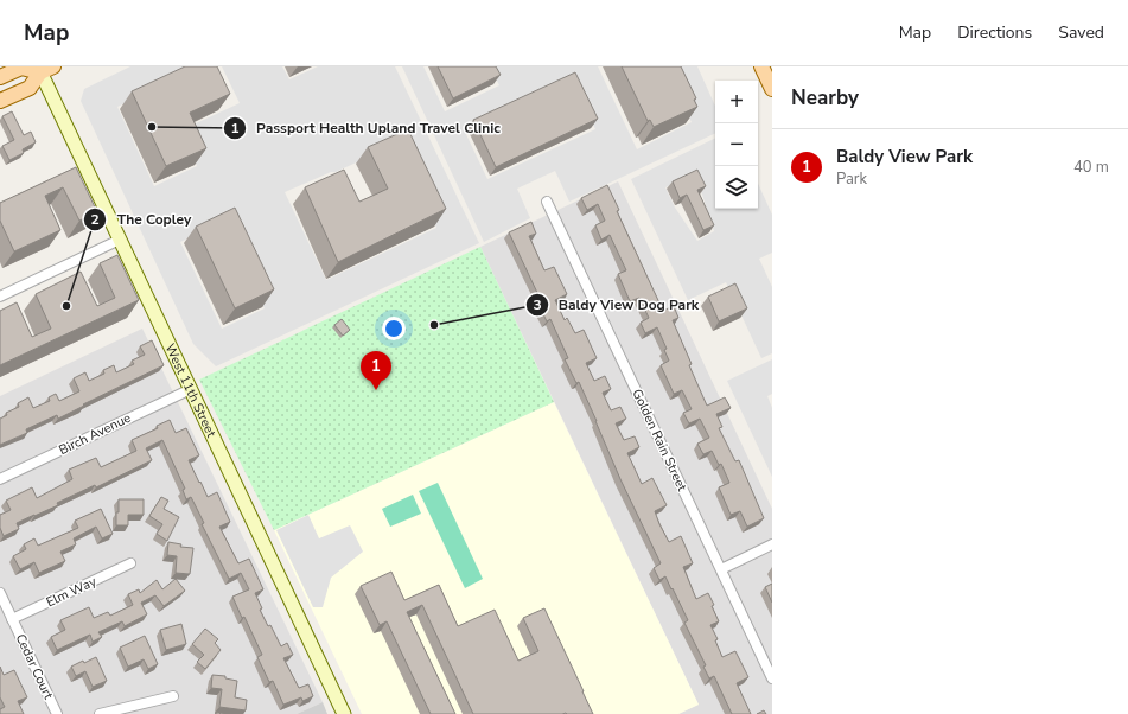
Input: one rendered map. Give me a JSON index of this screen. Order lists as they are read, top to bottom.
{
  "streets": {
    "street": [
      "West 11th Street",
      "Birch Avenue",
      "Golden Rain Street",
      "Elm Way",
      "Cedar Court"
    ]
  },
  "crossings": [
    ["West 11th Street", "Birch Avenue"],
    ["Elm Way", "Cedar Court"]
  ],
  "places": ["Passport Health Upland Travel Clinic", "The Copley", "Baldy View Dog Park"],
  "page": {
    "header": "Map",
    "nav": ["Map", "Directions", "Saved"],
    "heading": "Nearby",
    "map_buttons": ["+", "−"],
    "list": [
      {
        "mark": "1",
        "name": "Baldy View Park",
        "note": "Park",
        "value": "40 m"
      }
    ],
    "pins": "1"
  }
}
